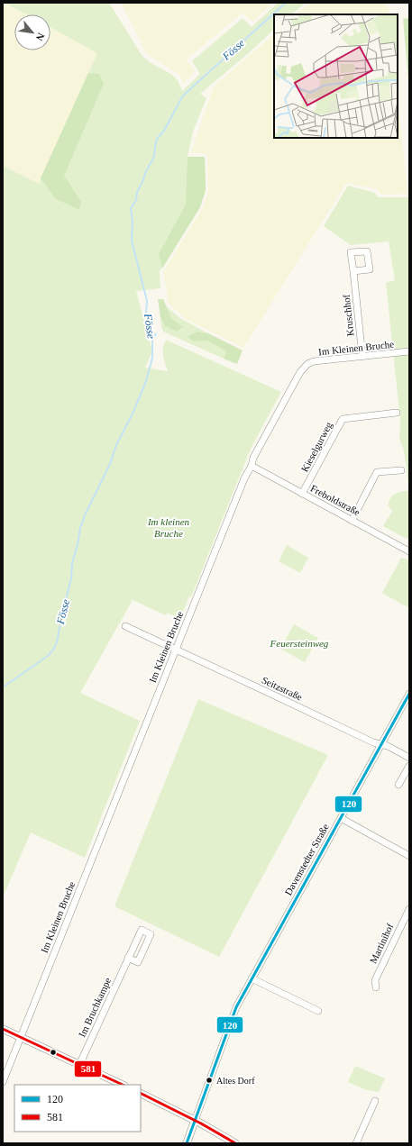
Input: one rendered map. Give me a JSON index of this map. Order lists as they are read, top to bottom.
{
  "streets": {
    "street": [
      "Kruschhof",
      "Im Kleinen Bruche",
      "Kieselgurweg",
      "Freboldstraße",
      "Seitzstraße",
      "Davenstedter Straße",
      "Martinihof",
      "Im Bruchkampe"
    ]
  },
  "crossings": [
    ["Kruschhof", "Im Kleinen Bruche"],
    ["Im Kleinen Bruche", "Freboldstraße"],
    ["Im Kleinen Bruche", "Seitzstraße"],
    ["Kieselgurweg", "Freboldstraße"],
    ["Seitzstraße", "Davenstedter Straße"]
  ],
  "water": ["Fösse"],
  "parks": ["Im kleinen Bruche", "Feuersteinweg"],
  "places": ["Altes Dorf"],
  "lines": ["transit line 120", "transit line 581"],
  "legend": ["120", "581"],
  "north": "bottom right"
}
